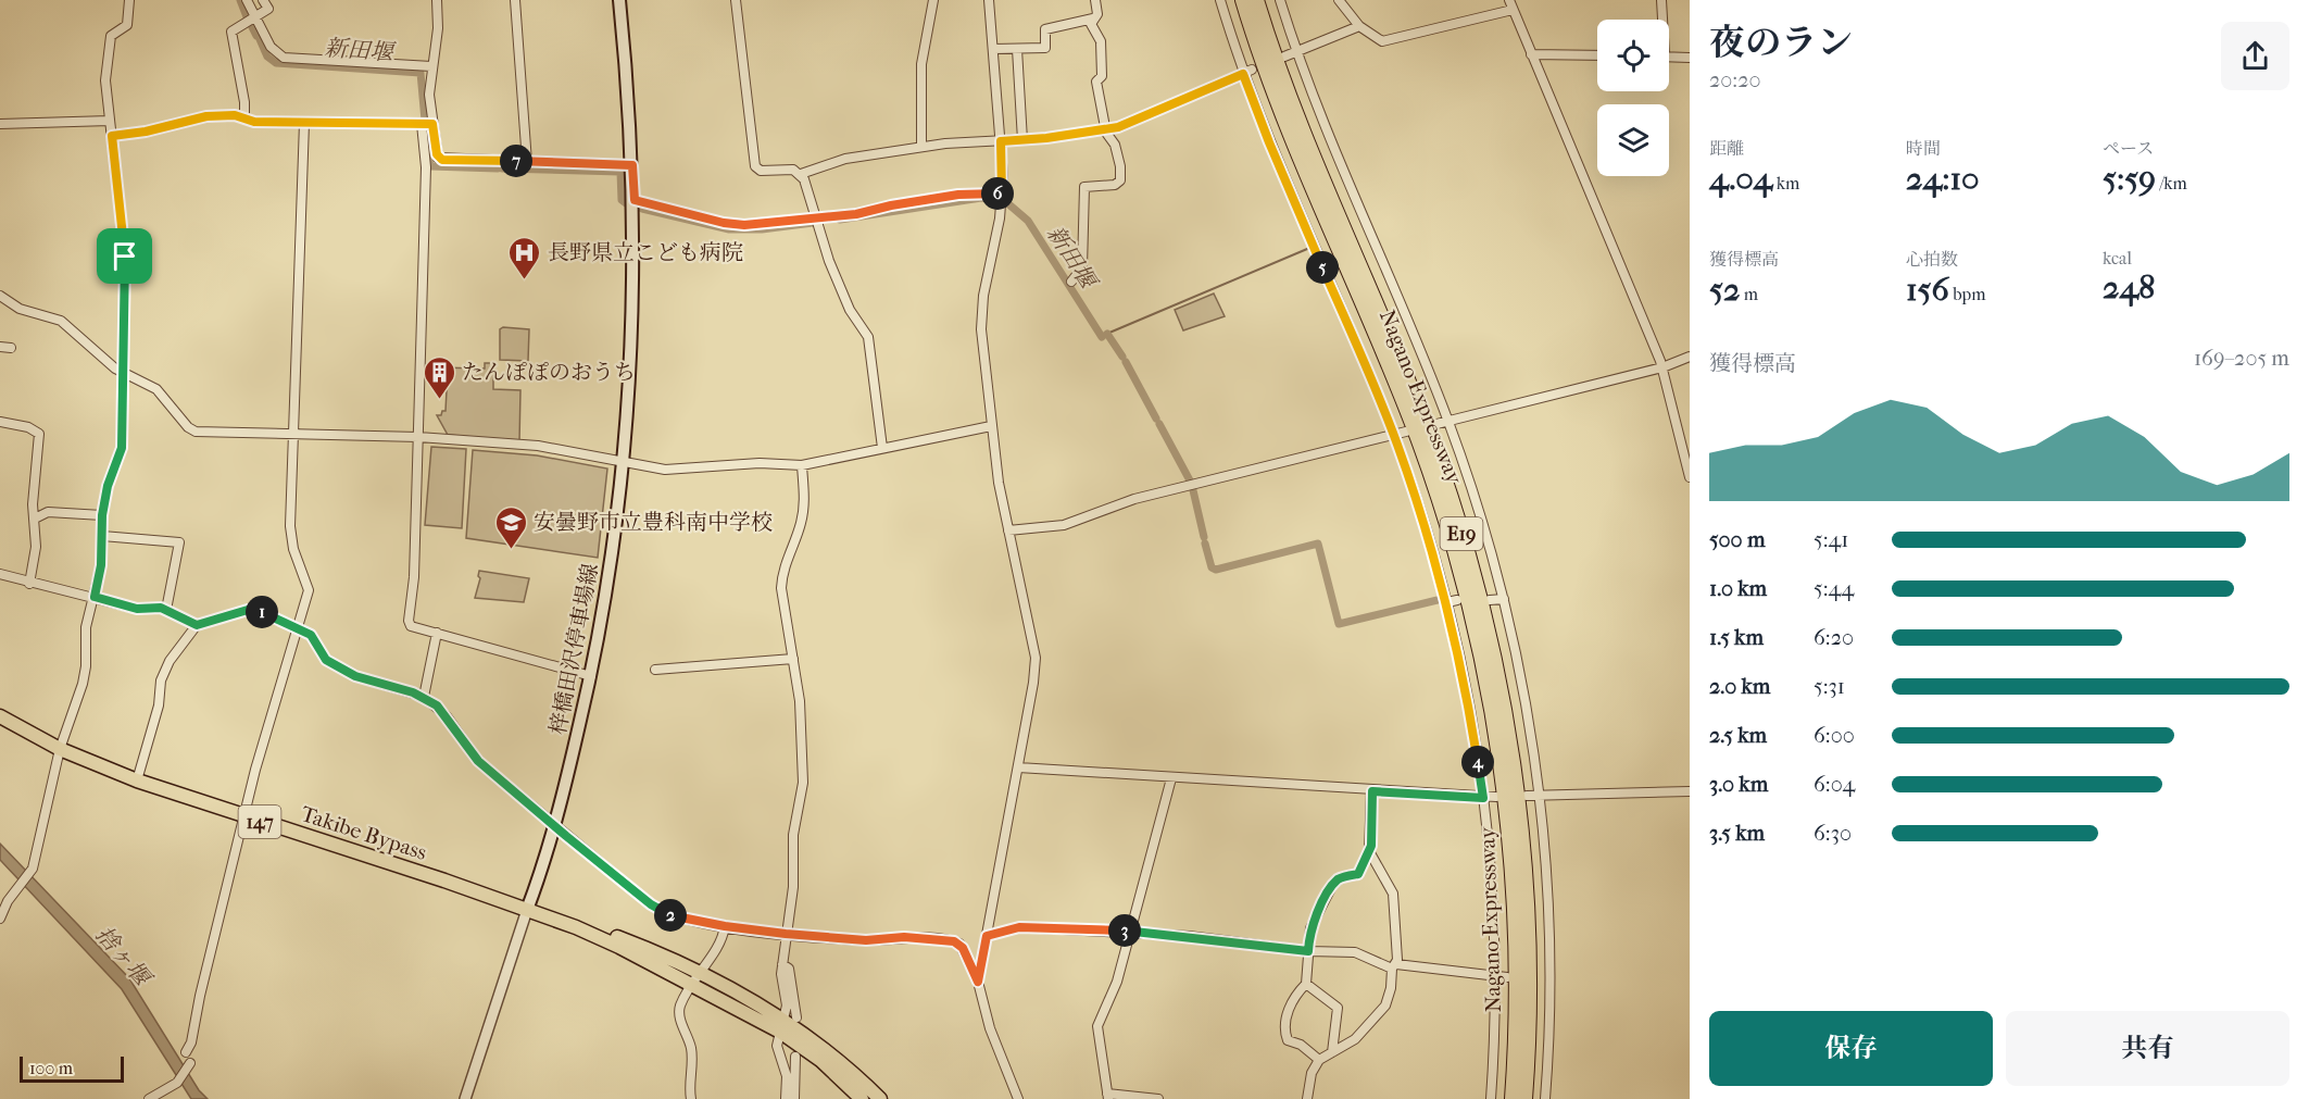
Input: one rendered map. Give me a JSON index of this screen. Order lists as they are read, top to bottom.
{
  "streets": {
    "highway": [
      "Nagano Expressway",
      "E19",
      "147",
      "Takibe Bypass"
    ],
    "main road": ["梓橋田沢停車場線"]
  },
  "crossings": [
    ["梓橋田沢停車場線", "Takibe Bypass"]
  ],
  "water": ["新田堰", "捨ヶ堰"],
  "places": {
    "hospital": ["長野県立こども病院"],
    "building": ["たんぽぽのおうち"],
    "school or university": ["安曇野市立豊科南中学校"]
  },
  "scale_bar": "100 m",
  "page": {
    "heading": ["夜のラン", "20:20"],
    "stats": [
      ["距離", "4.04 km"],
      ["時間", "24:10"],
      ["ペース", "5:59 /km"],
      ["獲得標高", "52 m"],
      ["心拍数", "156 bpm"],
      ["kcal", "248"]
    ],
    "pins": [
      "7",
      "6",
      "5",
      "1",
      "4",
      "2",
      "3"
    ],
    "chart": ["獲得標高", "169–205 m"],
    "list": [
      {
        "name": "500 m",
        "note": "5:41"
      },
      {
        "name": "1.0 km",
        "note": "5:44"
      },
      {
        "name": "1.5 km",
        "note": "6:20"
      },
      {
        "name": "2.0 km",
        "note": "5:31"
      },
      {
        "name": "2.5 km",
        "note": "6:00"
      },
      {
        "name": "3.0 km",
        "note": "6:04"
      },
      {
        "name": "3.5 km",
        "note": "6:30"
      }
    ],
    "buttons": ["保存", "共有"],
    "scale": "100 m"
  }
}
